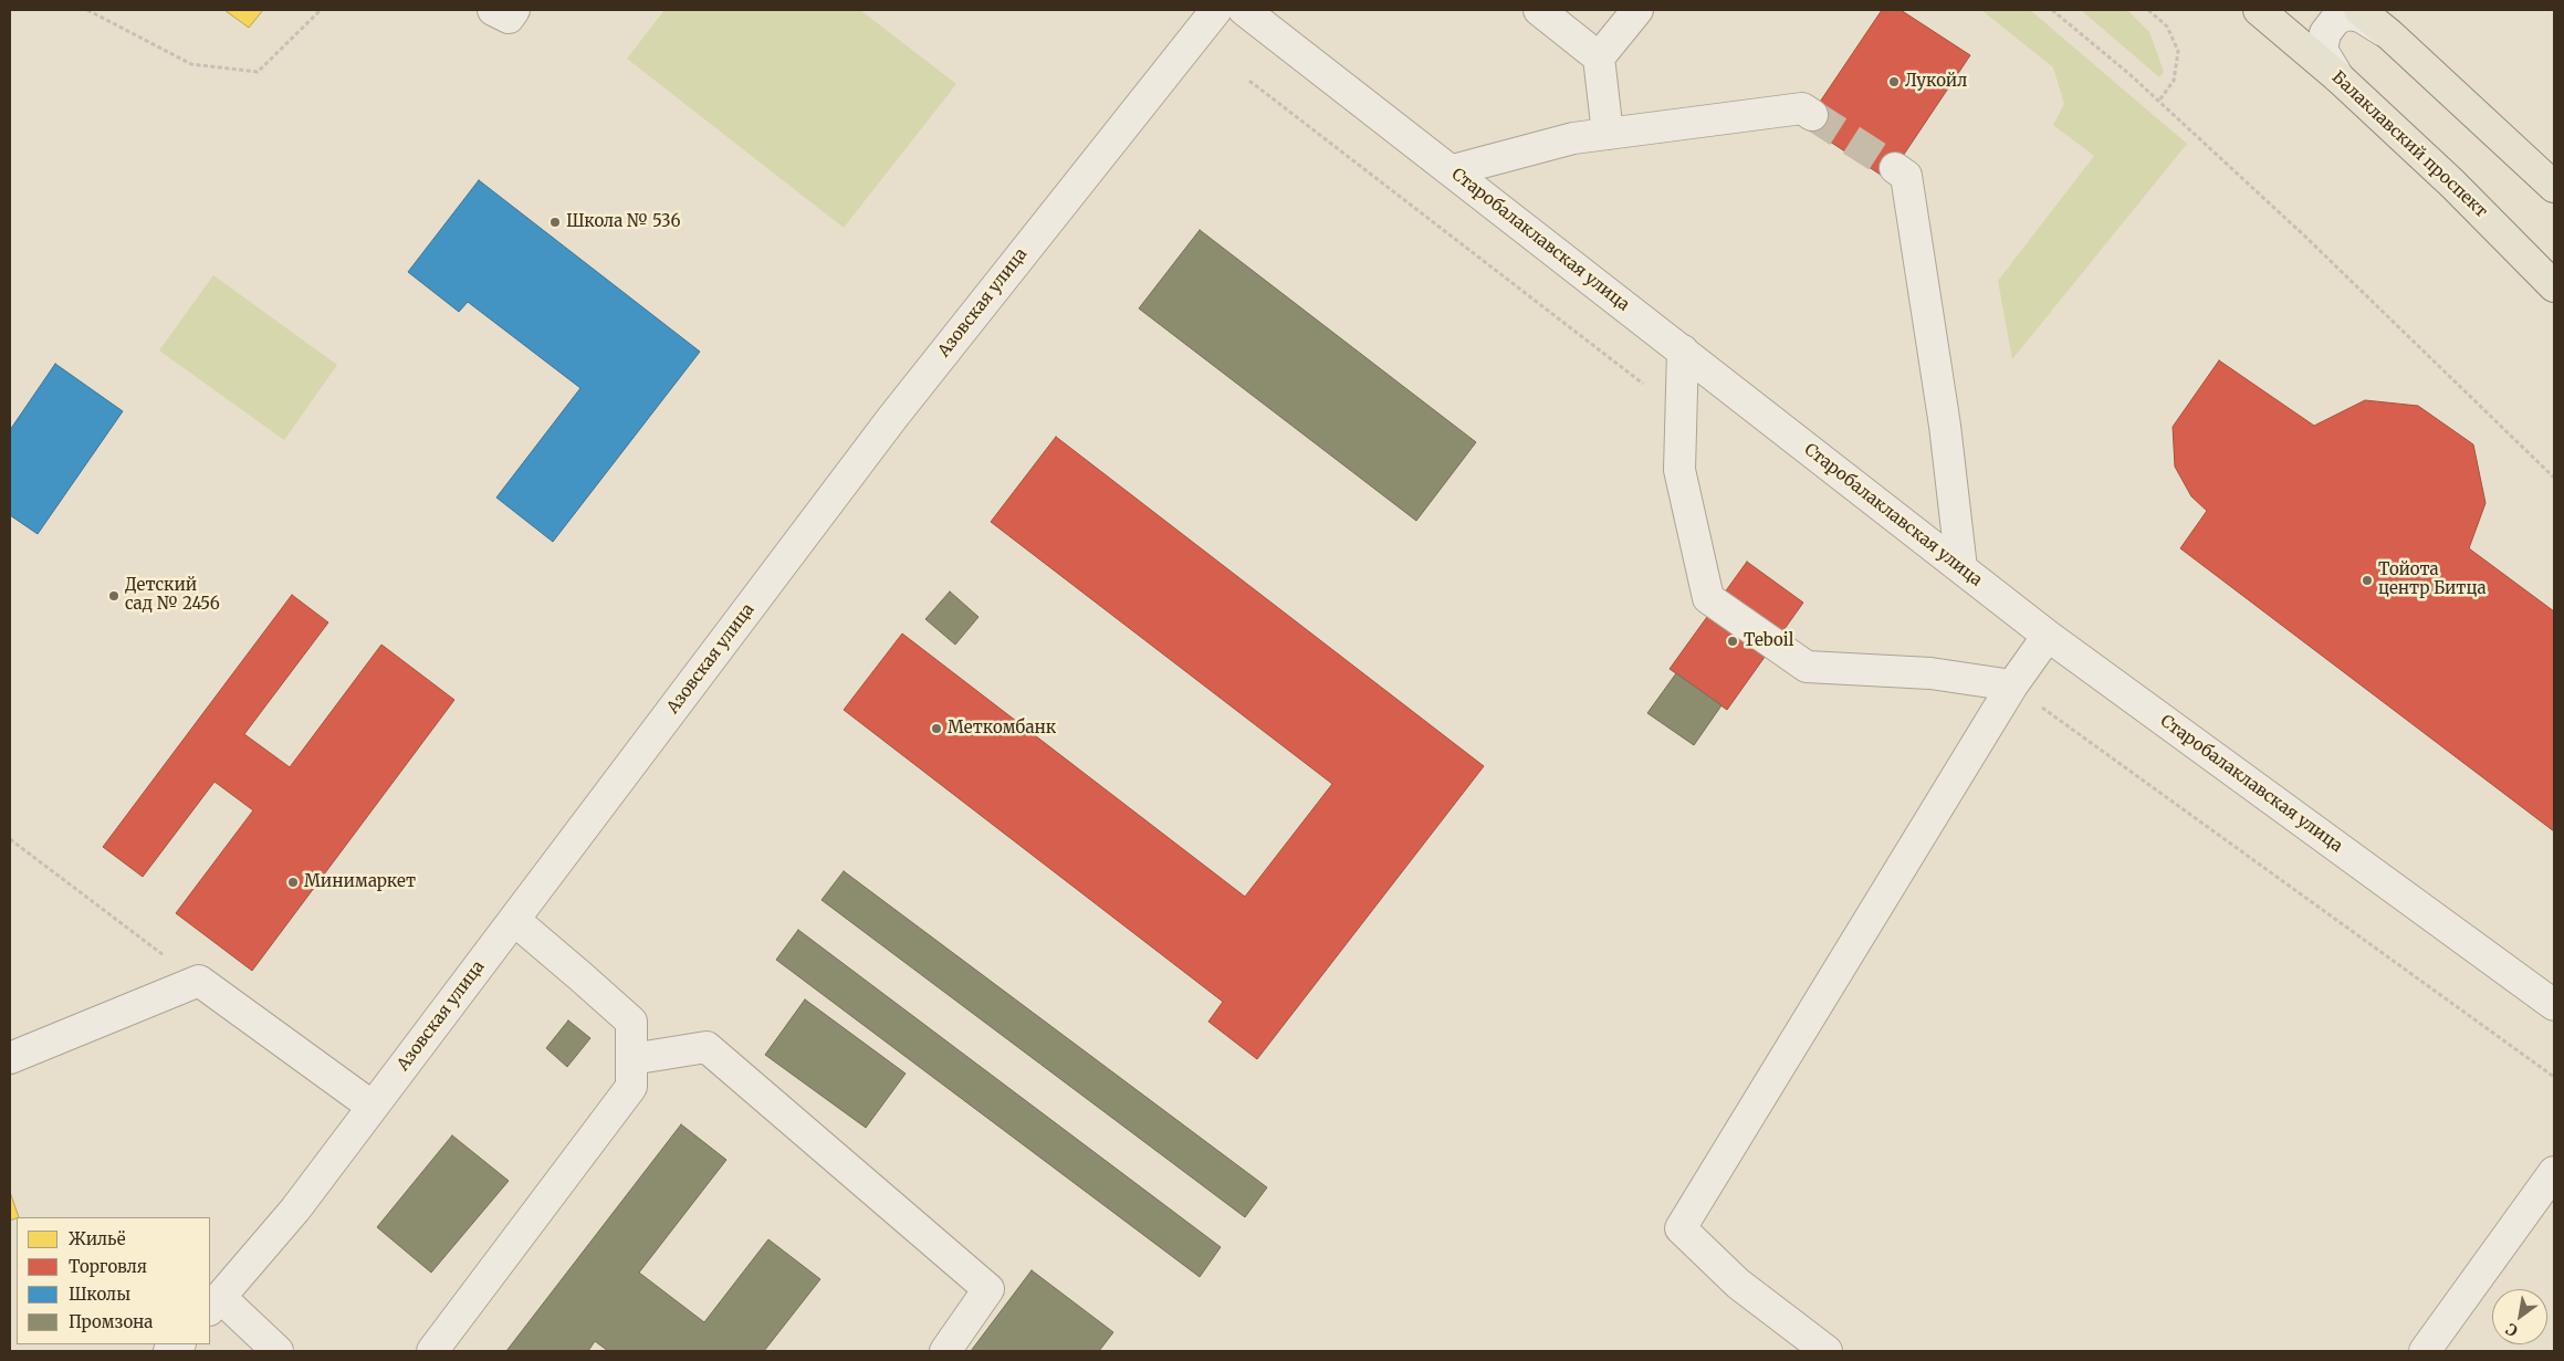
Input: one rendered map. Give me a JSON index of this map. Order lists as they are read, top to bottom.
{
  "streets": {
    "main road": ["Балаклавский проспект"],
    "street": ["Старобалаклавская улица", "Азовская улица"]
  },
  "places": [
    "Лукойл",
    "Школа № 536",
    "Тойота центр Битца",
    "Детский сад № 2456",
    "Teboil",
    "Меткомбанк",
    "Минимаркет"
  ],
  "legend": [
    "Жильё",
    "Торговля",
    "Школы",
    "Промзона"
  ],
  "north": "bottom left"
}
